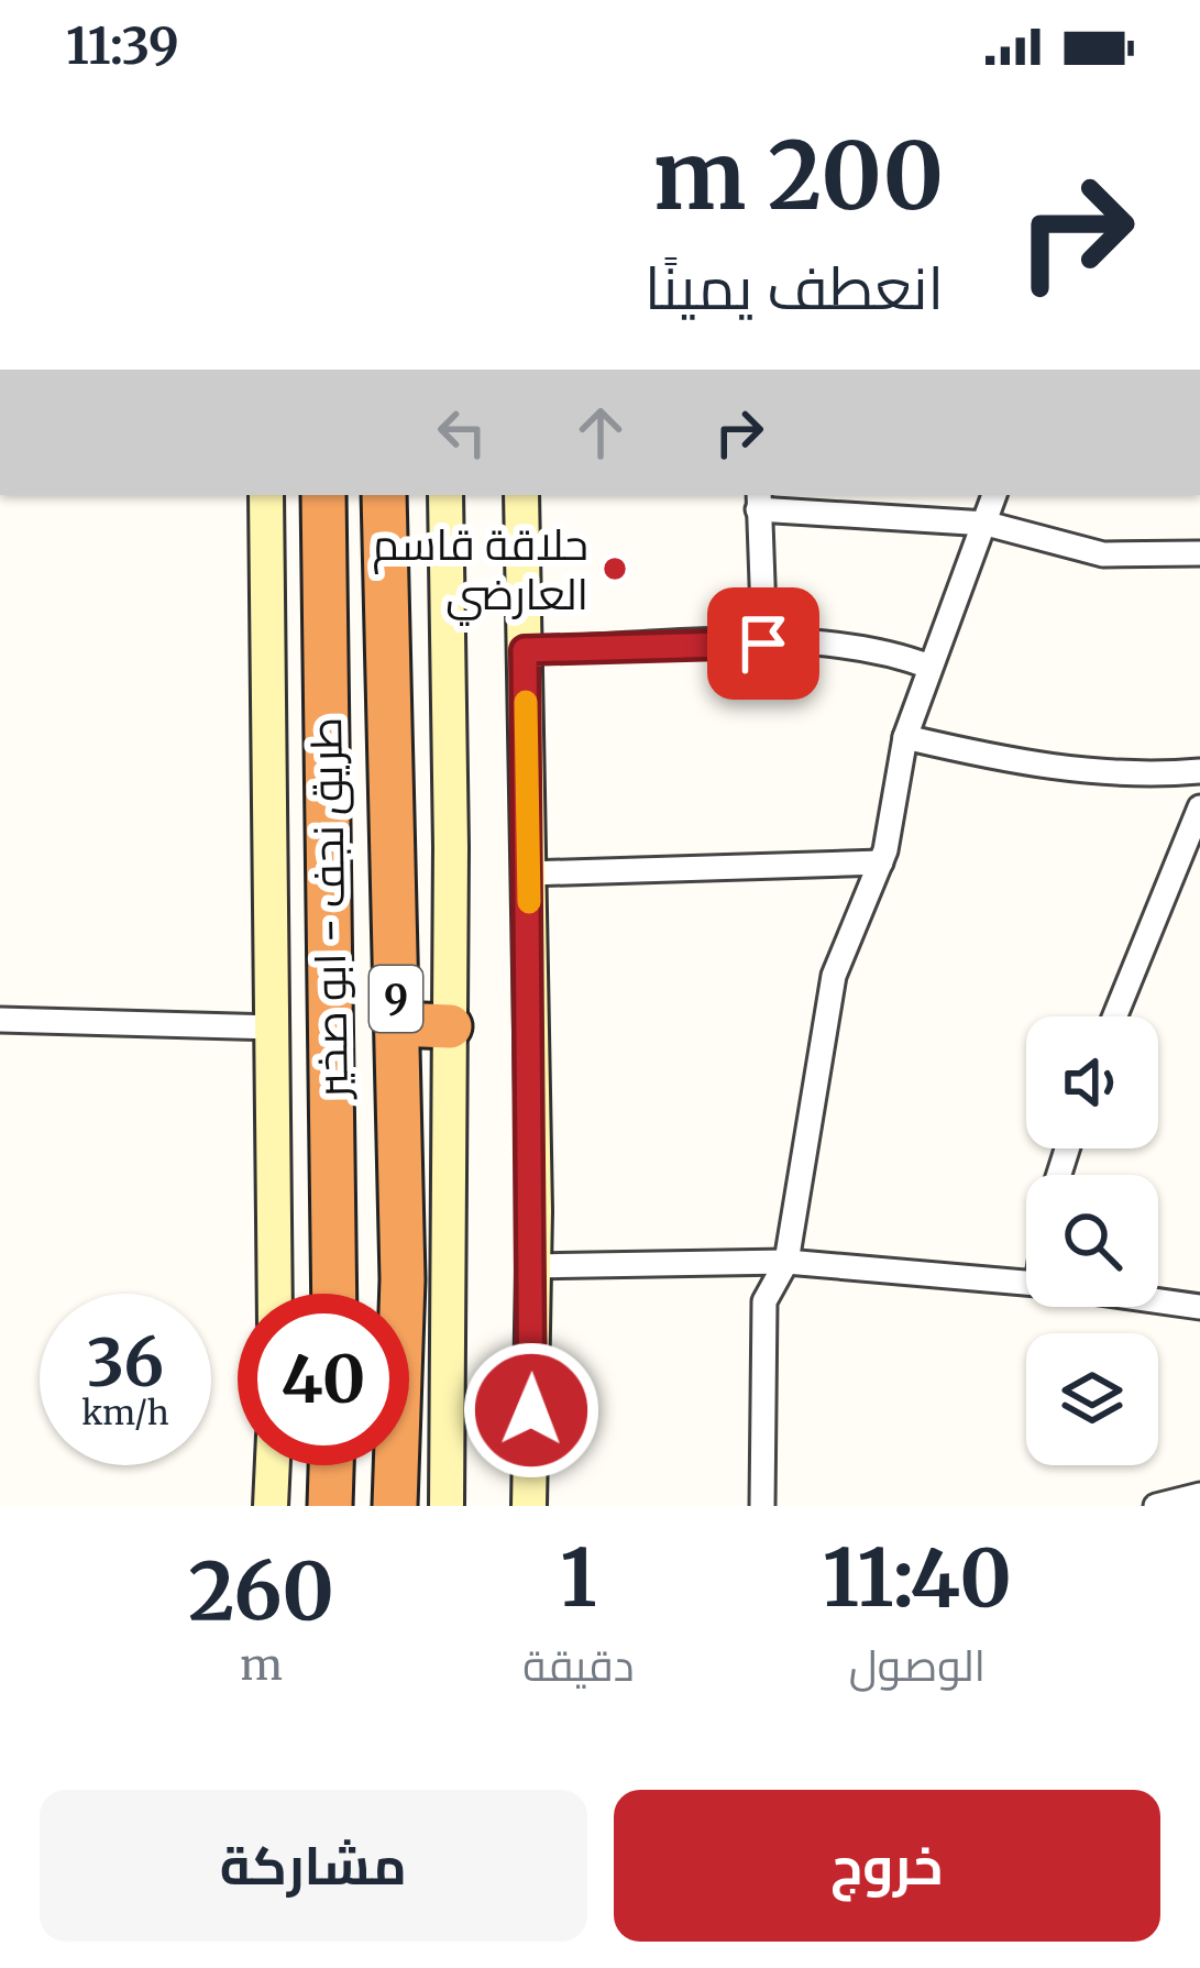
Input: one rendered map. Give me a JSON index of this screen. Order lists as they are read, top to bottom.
{
  "streets": {
    "highway": ["طريق نجف - ابو صخير", "9"]
  },
  "places": ["حلاقة قاسم العارضي"],
  "page": {
    "status": "11:39",
    "turn": ["200 m", "انعطف يمينًا"],
    "speed": "36 km/h",
    "limit": "40",
    "eta": [
      "11:40",
      "الوصول",
      "1",
      "دقيقة",
      "260",
      "m"
    ],
    "buttons": ["خروج", "مشاركة"]
  }
}
